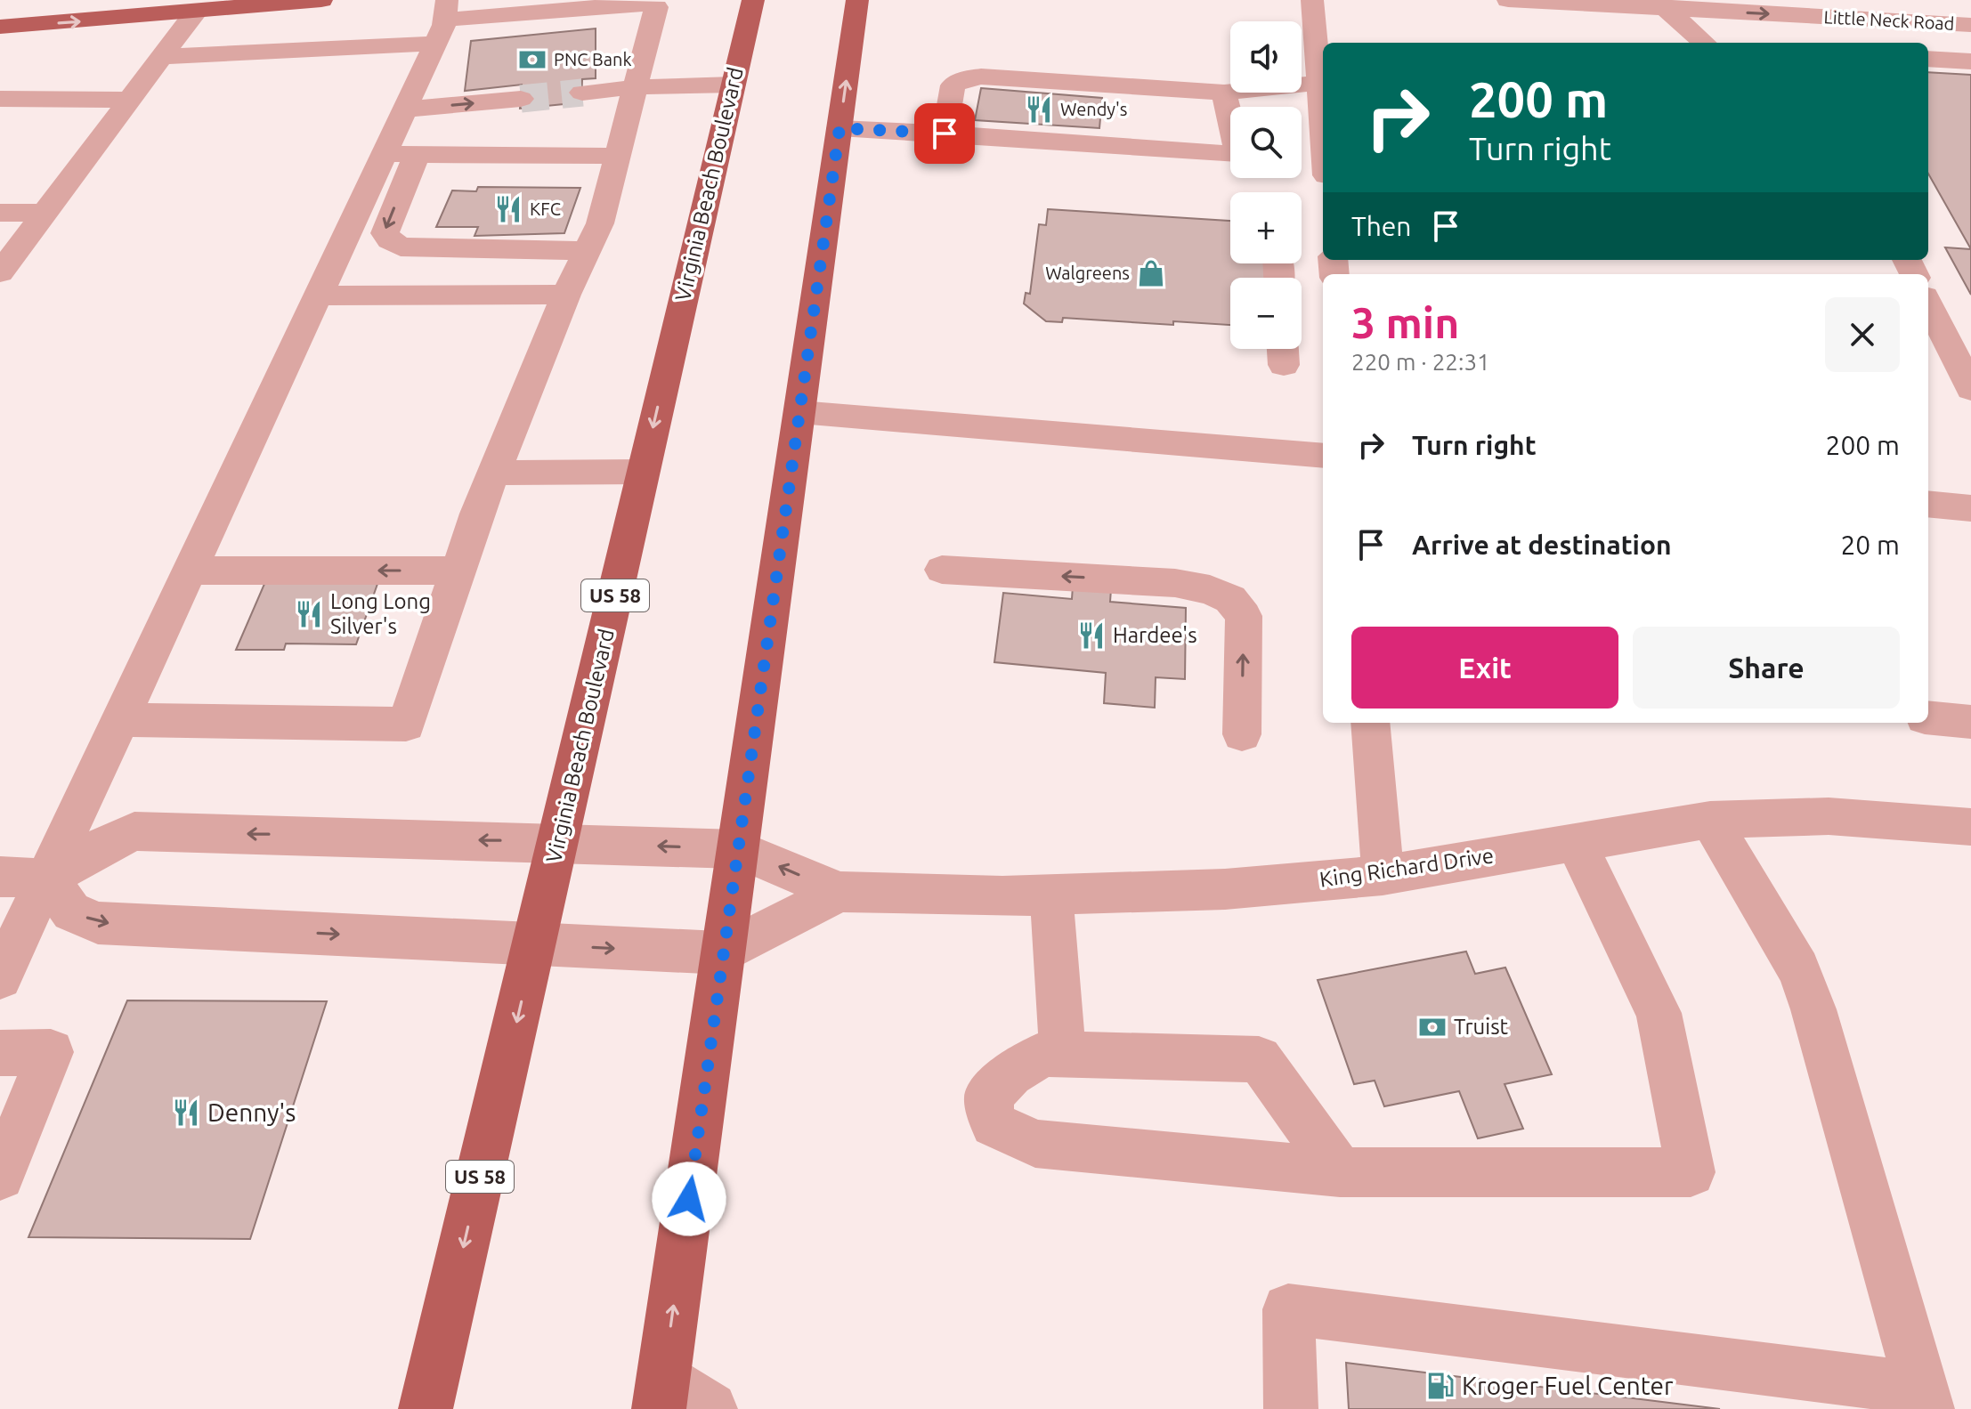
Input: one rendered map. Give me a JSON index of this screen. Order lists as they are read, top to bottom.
{
  "streets": {
    "main road": ["Virginia Beach Boulevard", "US 58"],
    "street": ["Little Neck Road", "King Richard Drive"]
  },
  "one_way": ["Little Neck Road"],
  "places": {
    "bank": ["PNC Bank", "Truist"],
    "restaurant": [
      "Wendy's",
      "KFC",
      "Long Long Silver's",
      "Hardee's",
      "Denny's"
    ],
    "shop": ["Walgreens"],
    "fuel station": ["Kroger Fuel Center"]
  },
  "page": {
    "map_buttons": ["+", "−"],
    "turn": ["200 m", "Turn right"],
    "then": "Then",
    "heading": ["3 min", "220 m · 22:31"],
    "list": [
      {
        "name": "Turn right",
        "value": "200 m"
      },
      {
        "name": "Arrive at destination",
        "value": "20 m"
      }
    ],
    "buttons": ["Exit", "Share"]
  }
}
